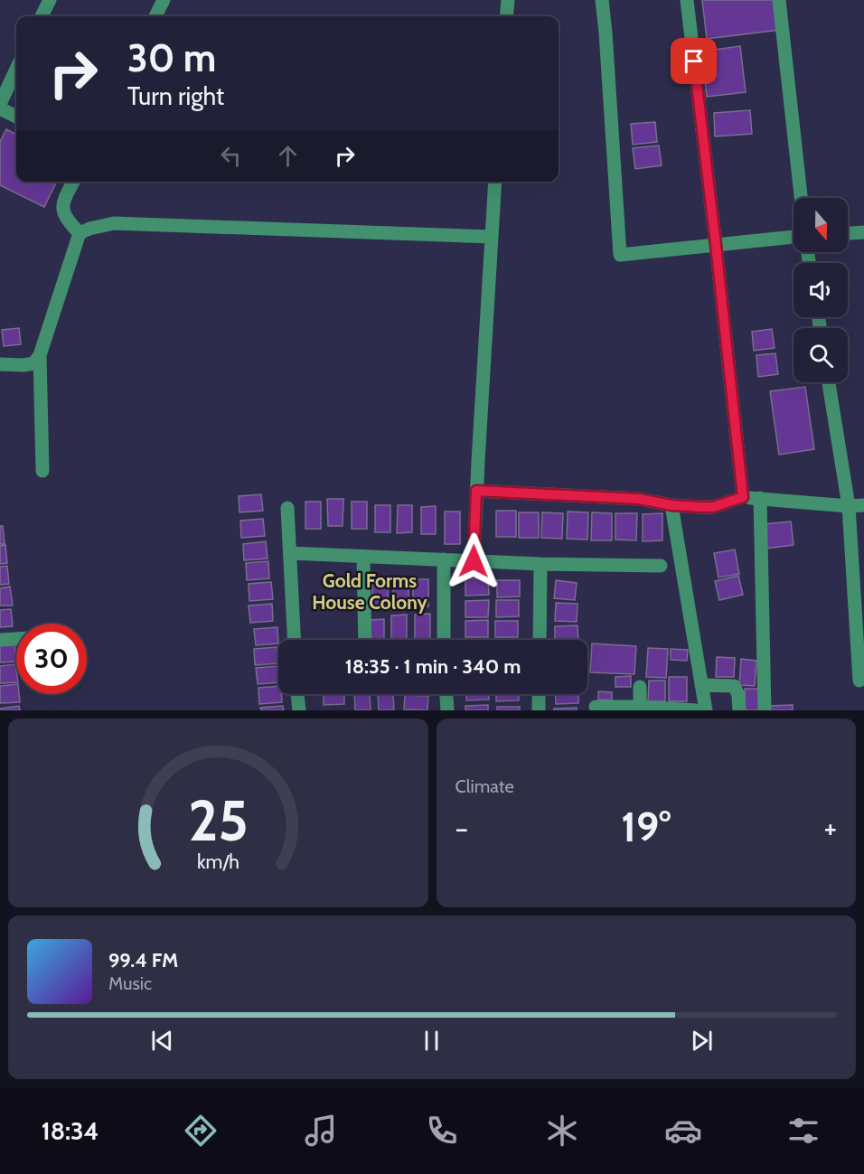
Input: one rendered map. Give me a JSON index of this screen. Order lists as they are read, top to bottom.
{
  "districts": ["Gold Forms House Colony"],
  "north": "bottom",
  "page": {
    "turn": ["30 m", "Turn right"],
    "limit": "30",
    "trip": "18:35 · 1 min · 340 m",
    "tile": "Climate",
    "heat": ["−", "19°", "+"],
    "song": ["99.4 FM", "Music"],
    "tabs": "18:34",
    "gauge": ["25", "km/h"]
  }
}
